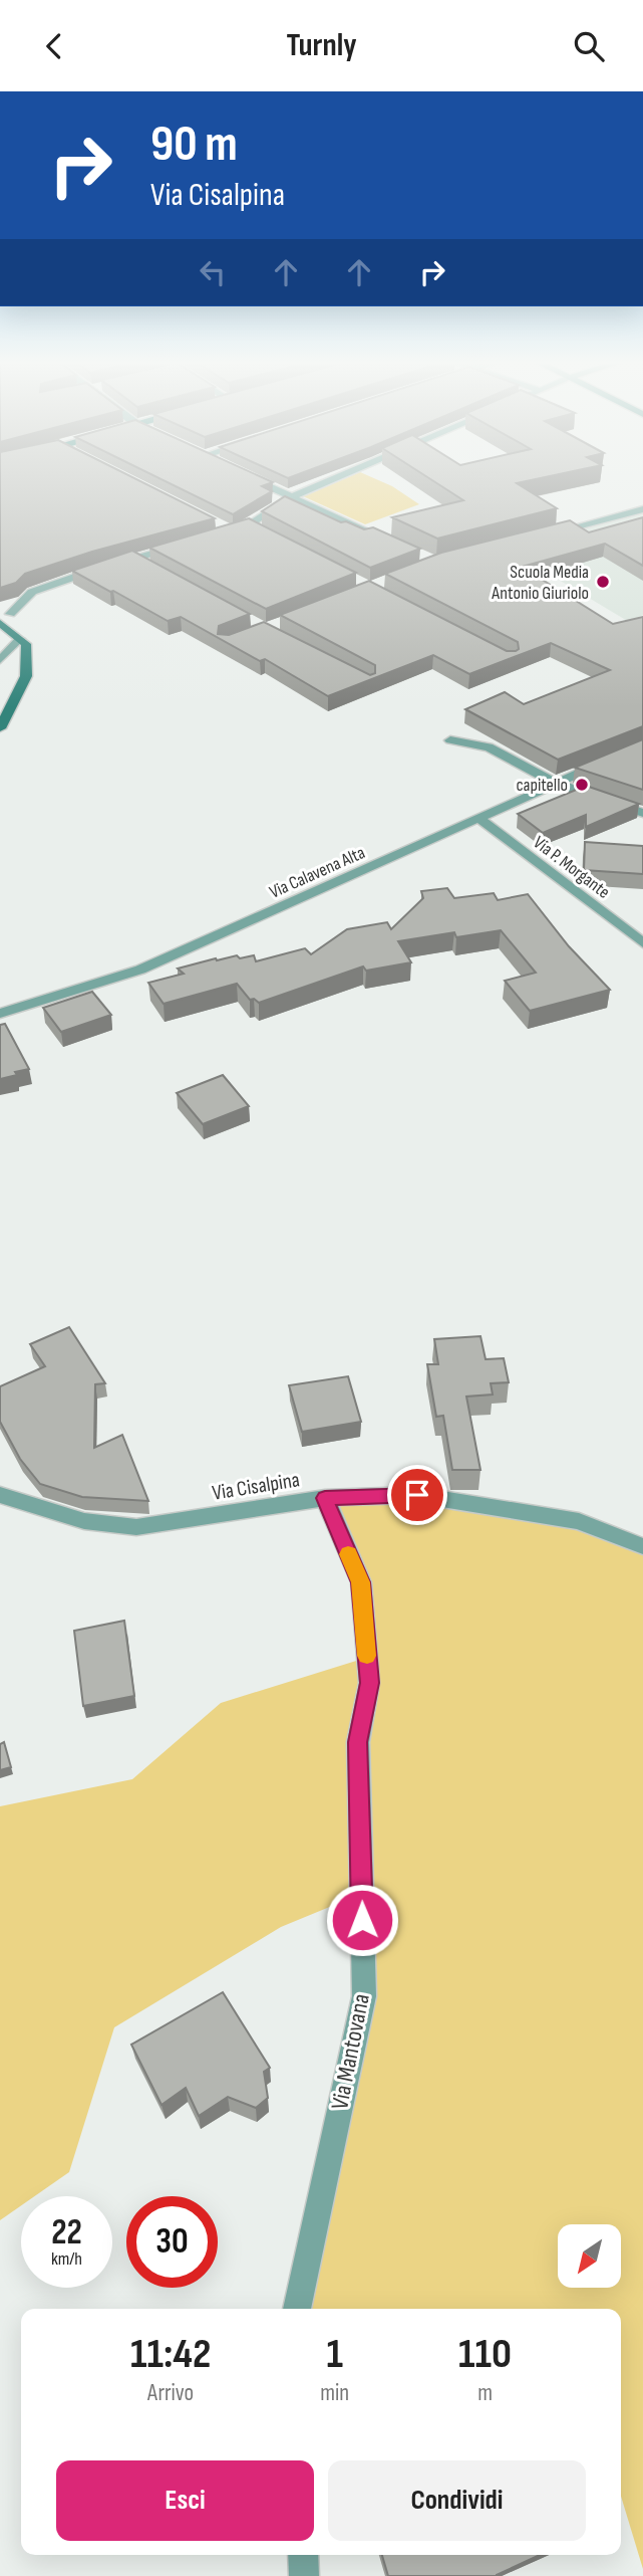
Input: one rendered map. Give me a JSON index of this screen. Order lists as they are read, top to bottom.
{
  "streets": {
    "street": [
      "Via P. Morgante",
      "Via Calavena Alta",
      "Via Cisalpina",
      "Via Mantovana"
    ]
  },
  "crossings": [
    ["Via P. Morgante", "Via Calavena Alta"],
    ["Via Cisalpina", "Via Mantovana"]
  ],
  "places": ["Scuola Media Antonio Giuriolo", "capitello"],
  "north": "bottom left",
  "page": {
    "header": "Turnly",
    "turn": ["90 m", "Via Cisalpina"],
    "speed": "22 km/h",
    "limit": "30",
    "eta": [
      "11:42",
      "Arrivo",
      "1",
      "min",
      "110",
      "m"
    ],
    "buttons": ["Esci", "Condividi"]
  }
}
